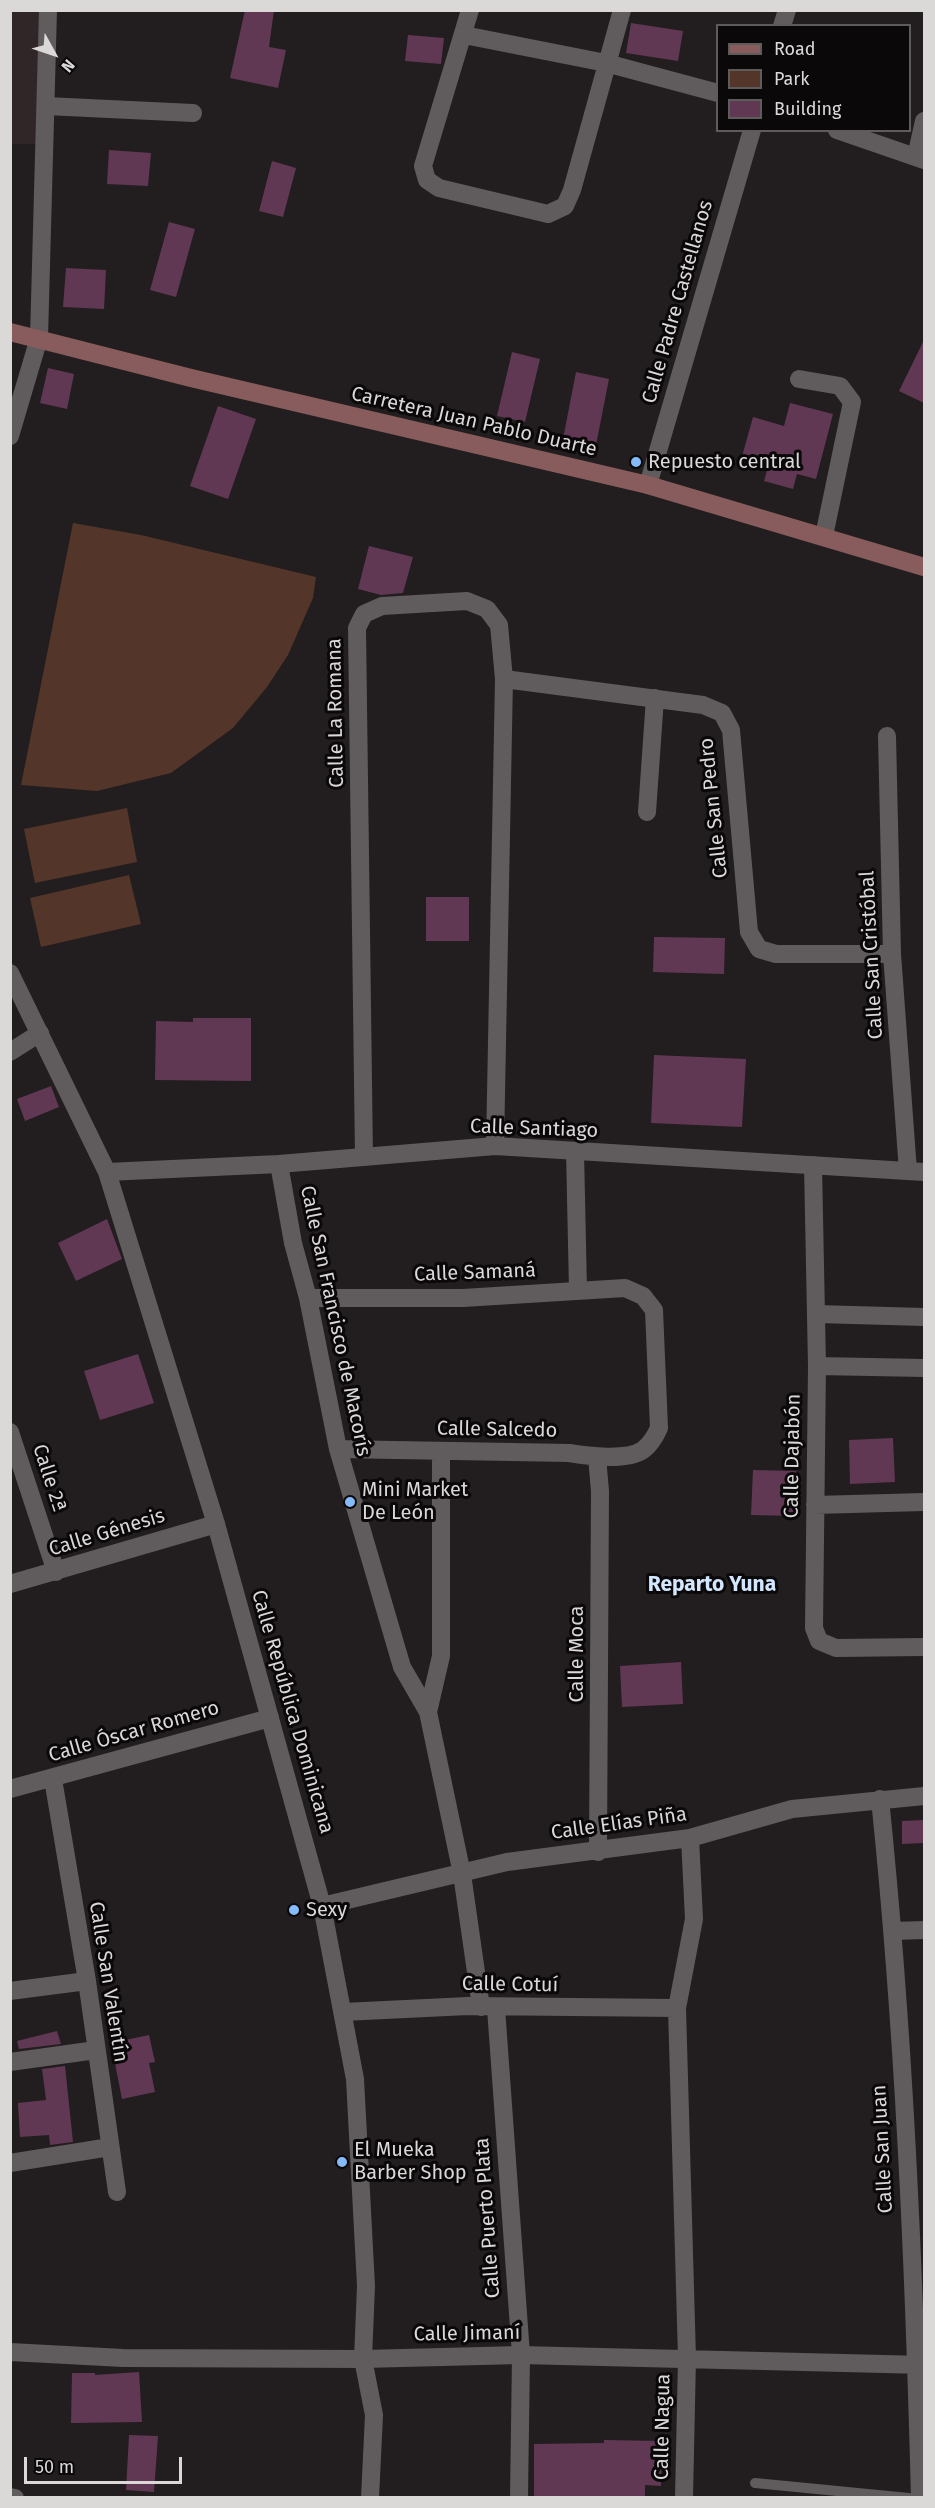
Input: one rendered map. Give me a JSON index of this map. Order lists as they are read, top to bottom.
{
  "streets": {
    "main road": ["Carretera Juan Pablo Duarte"],
    "street": [
      "Calle Padre Castellanos",
      "Calle La Romana",
      "Calle San Pedro",
      "Calle San Cristóbal",
      "Calle Santiago",
      "Calle Samaná",
      "Calle San Francisco de Macorís",
      "Calle Salcedo",
      "Calle Dajabón",
      "Calle 2ª",
      "Calle Génesis",
      "Calle Moca",
      "Calle República Dominicana",
      "Calle Óscar Romero",
      "Calle Elías Piña",
      "Calle San Valentín",
      "Calle Cotuí",
      "Calle San Juan",
      "Calle Puerto Plata",
      "Calle Jimaní",
      "Calle Nagua"
    ]
  },
  "crossings": [
    ["Calle Padre Castellanos", "Carretera Juan Pablo Duarte"],
    ["Calle La Romana", "Calle San Pedro"],
    ["Calle La Romana", "Calle Santiago"],
    ["Calle San Pedro", "Calle San Cristóbal"],
    ["Calle San Cristóbal", "Calle Santiago"],
    ["Calle Santiago", "Calle San Francisco de Macorís"],
    ["Calle Santiago", "Calle Dajabón"],
    ["Calle Santiago", "Calle República Dominicana"],
    ["Calle Samaná", "Calle San Francisco de Macorís"],
    ["Calle Samaná", "Calle Salcedo"],
    ["Calle San Francisco de Macorís", "Calle Salcedo"],
    ["Calle San Francisco de Macorís", "Calle Elías Piña"],
    ["Calle San Francisco de Macorís", "Calle Cotuí"],
    ["Calle San Francisco de Macorís", "Calle Puerto Plata"],
    ["Calle Salcedo", "Calle Moca"],
    ["Calle 2ª", "Calle Génesis"],
    ["Calle Génesis", "Calle República Dominicana"],
    ["Calle Moca", "Calle Elías Piña"],
    ["Calle República Dominicana", "Calle Óscar Romero"],
    ["Calle República Dominicana", "Calle Elías Piña"],
    ["Calle República Dominicana", "Calle Cotuí"],
    ["Calle República Dominicana", "Calle Jimaní"],
    ["Calle Óscar Romero", "Calle San Valentín"],
    ["Calle Elías Piña", "Calle San Juan"],
    ["Calle Elías Piña", "Calle Nagua"],
    ["Calle Cotuí", "Calle Puerto Plata"],
    ["Calle Cotuí", "Calle Nagua"],
    ["Calle San Juan", "Calle Jimaní"],
    ["Calle Puerto Plata", "Calle Jimaní"],
    ["Calle Jimaní", "Calle Nagua"]
  ],
  "districts": ["Reparto Yuna"],
  "places": [
    "Repuesto central",
    "Mini Market De León",
    "Sexy",
    "El Mueka Barber Shop"
  ],
  "legend": ["Road", "Park", "Building"],
  "scale_bar": "50 m",
  "north": "bottom right"
}
